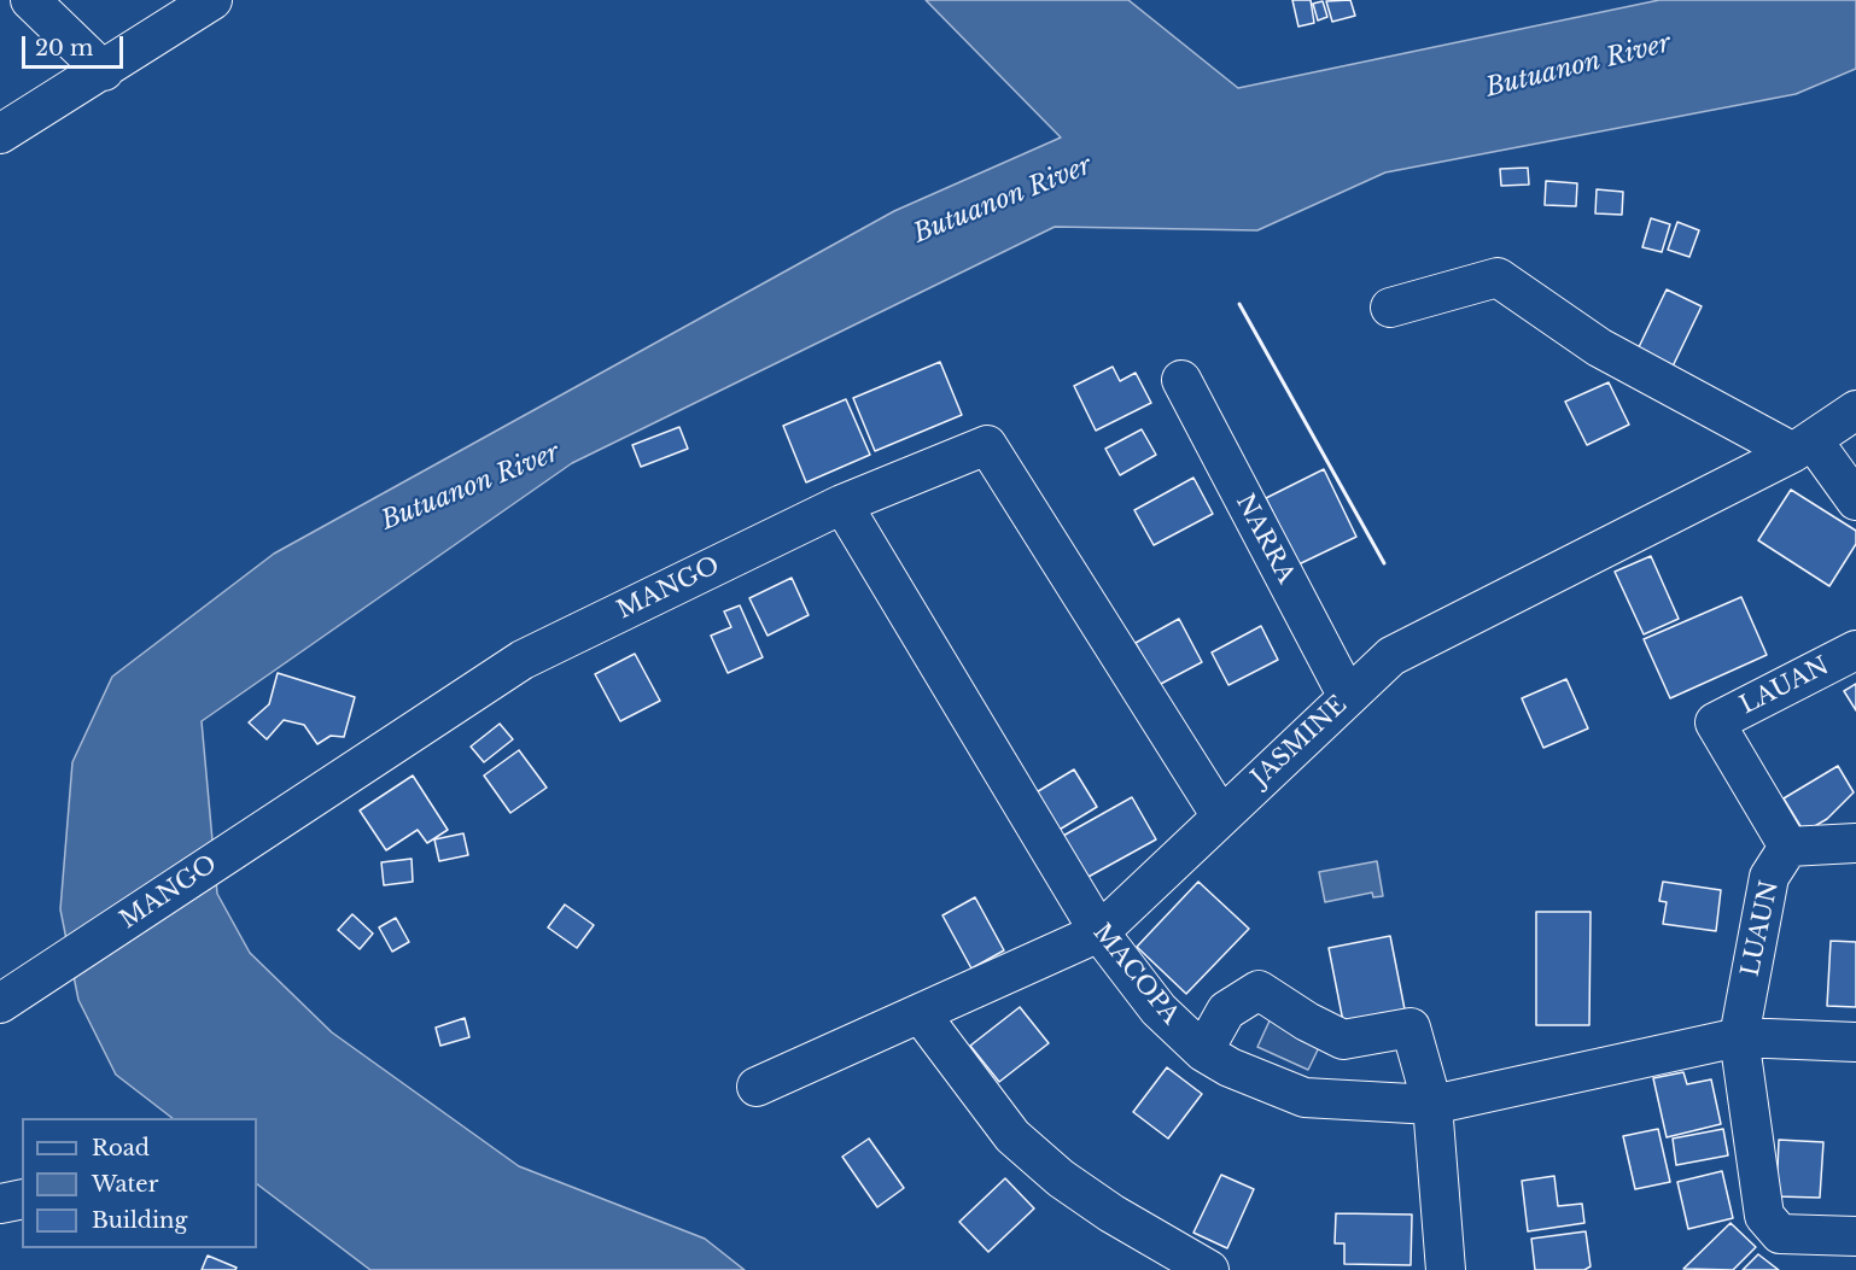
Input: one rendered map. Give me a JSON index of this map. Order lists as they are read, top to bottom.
{
  "streets": {
    "street": [
      "NARRA",
      "MANGO",
      "LAUAN",
      "JASMINE",
      "LUAUN",
      "MACOPA"
    ]
  },
  "crossings": [
    ["NARRA", "JASMINE"],
    ["MANGO", "JASMINE"],
    ["MANGO", "MACOPA"],
    ["LAUAN", "LUAUN"],
    ["JASMINE", "MACOPA"],
    ["LUAUN", "MACOPA"]
  ],
  "water": ["Butuanon River"],
  "legend": ["Road", "Water", "Building"],
  "scale_bar": "20 m"
}
